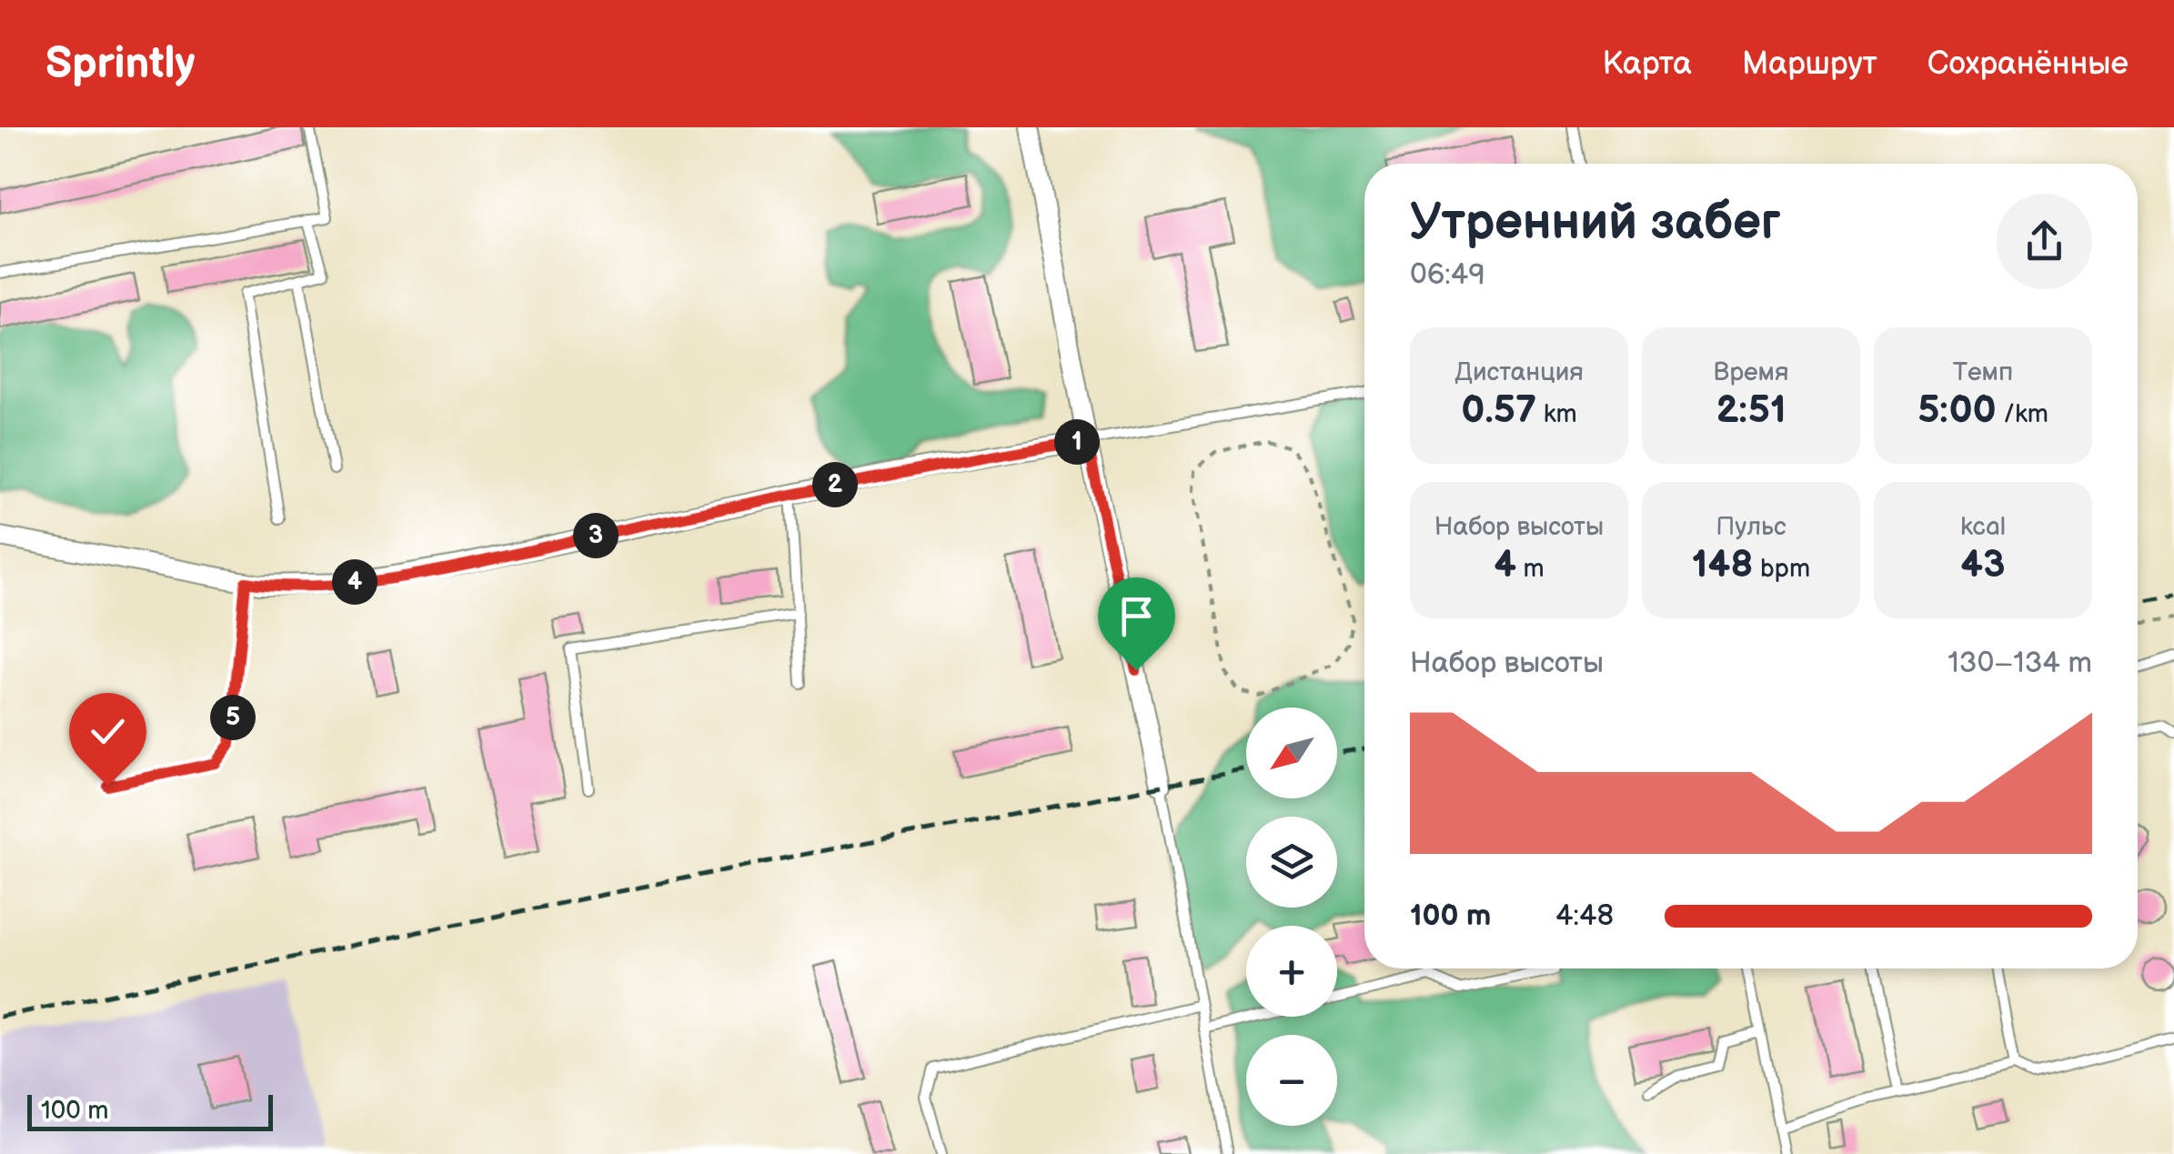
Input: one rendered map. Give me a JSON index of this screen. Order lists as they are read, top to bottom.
{
  "scale_bar": "100 m",
  "north": "bottom left",
  "page": {
    "header": "Sprintly",
    "nav": ["Карта", "Маршрут", "Сохранённые"],
    "heading": ["Утренний забег", "06:49"],
    "stats": [
      ["Дистанция", "0.57 km"],
      ["Время", "2:51"],
      ["Темп", "5:00 /km"],
      ["Набор высоты", "4 m"],
      ["Пульс", "148 bpm"],
      ["kcal", "43"]
    ],
    "pins": [
      "1",
      "2",
      "3",
      "4",
      "5"
    ],
    "chart": ["Набор высоты", "130–134 m"],
    "map_buttons": ["+", "−"],
    "list": [
      {
        "name": "100 m",
        "note": "4:48"
      }
    ],
    "scale": "100 m"
  }
}
